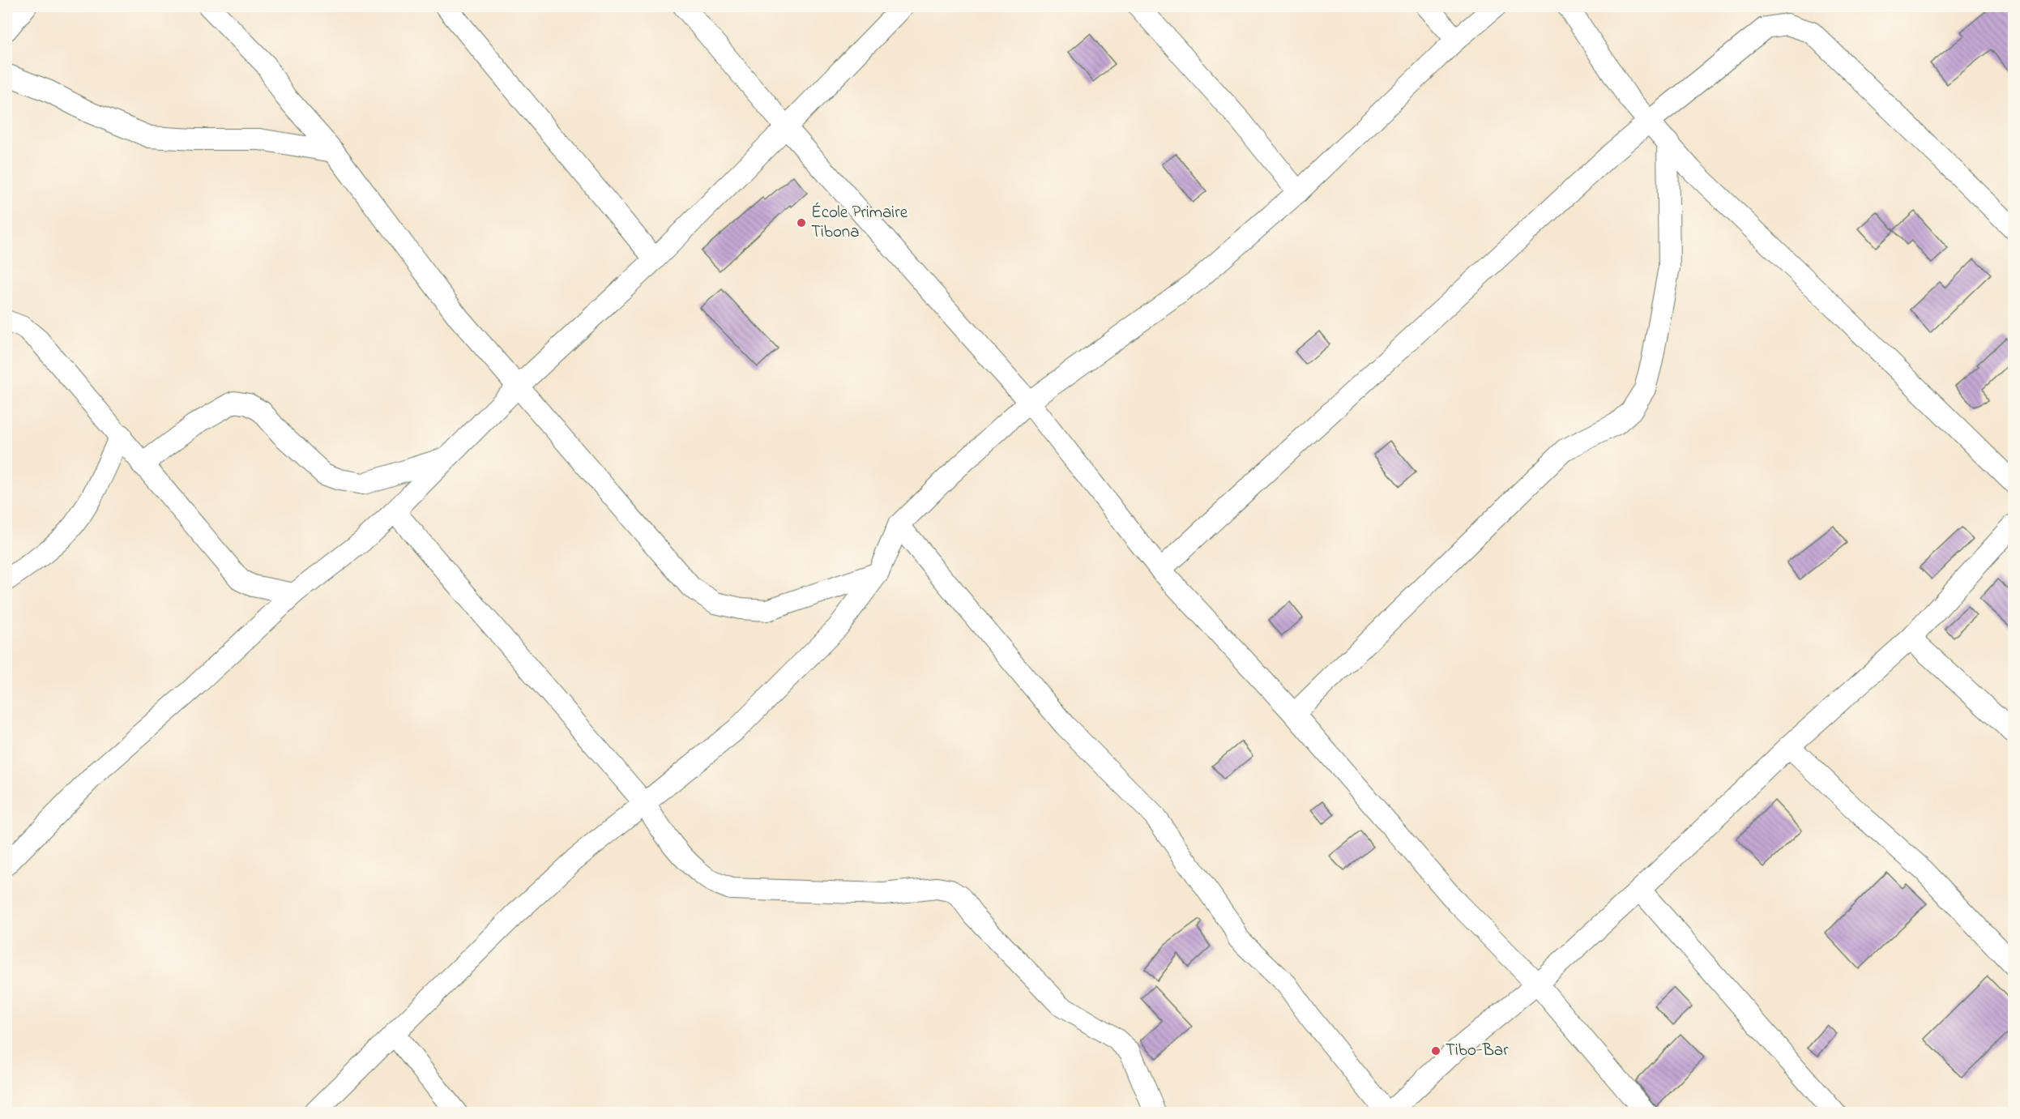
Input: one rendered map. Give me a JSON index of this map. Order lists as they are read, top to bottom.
{
  "places": ["École Primaire Tibona", "Tibo-Bar"]
}
